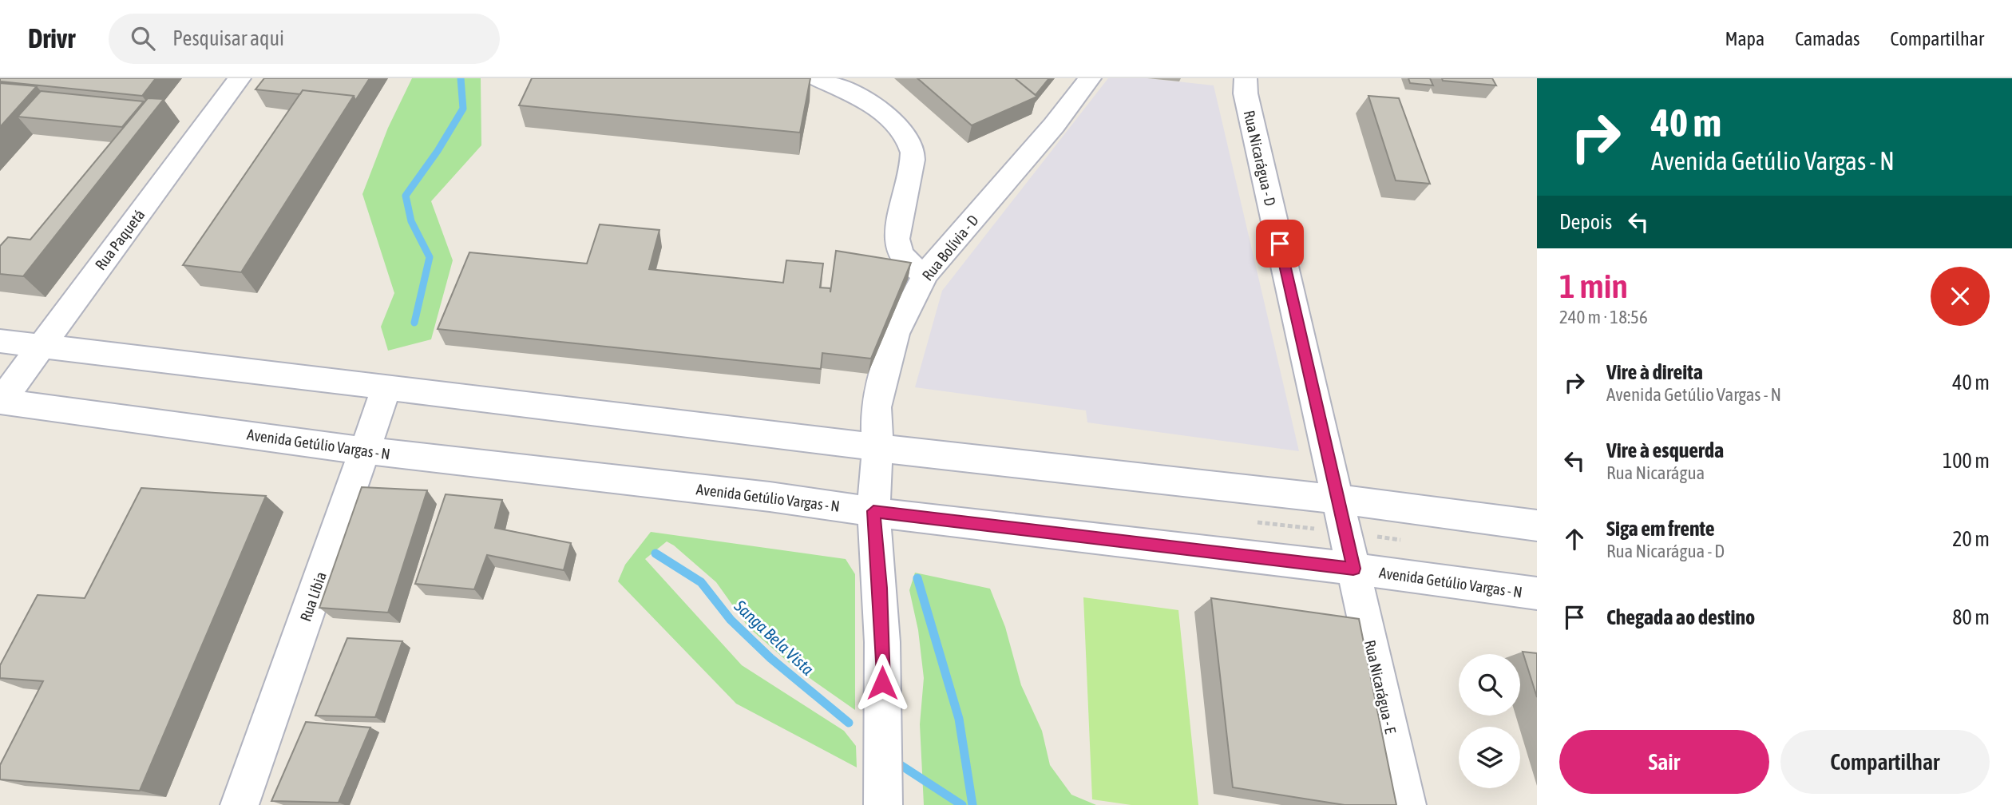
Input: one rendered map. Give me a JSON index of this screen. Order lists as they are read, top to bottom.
{
  "streets": {
    "street": [
      "Rua Nicarágua - D",
      "Rua Paquetá",
      "Rua Bolívia - D",
      "Avenida Getúlio Vargas - N",
      "Rua Líbia",
      "Rua Nicarágua - E"
    ]
  },
  "crossings": [
    ["Rua Nicarágua - D", "Avenida Getúlio Vargas - N"],
    ["Rua Nicarágua - D", "Rua Nicarágua - E"],
    ["Rua Paquetá", "Avenida Getúlio Vargas - N"],
    ["Rua Bolívia - D", "Avenida Getúlio Vargas - N"],
    ["Avenida Getúlio Vargas - N", "Rua Líbia"],
    ["Avenida Getúlio Vargas - N", "Rua Nicarágua - E"]
  ],
  "water": ["Sanga Bela Vista"],
  "page": {
    "header": "Drivr",
    "search": "Pesquisar aqui",
    "nav": ["Mapa", "Camadas", "Compartilhar"],
    "turn": ["40 m", "Avenida Getúlio Vargas - N"],
    "then": "Depois",
    "heading": ["1 min", "240 m · 18:56"],
    "list": [
      {
        "name": "Vire à direita",
        "note": "Avenida Getúlio Vargas - N",
        "value": "40 m"
      },
      {
        "name": "Vire à esquerda",
        "note": "Rua Nicarágua",
        "value": "100 m"
      },
      {
        "name": "Siga em frente",
        "note": "Rua Nicarágua - D",
        "value": "20 m"
      },
      {
        "name": "Chegada ao destino",
        "value": "80 m"
      }
    ],
    "buttons": ["Sair", "Compartilhar"]
  }
}
